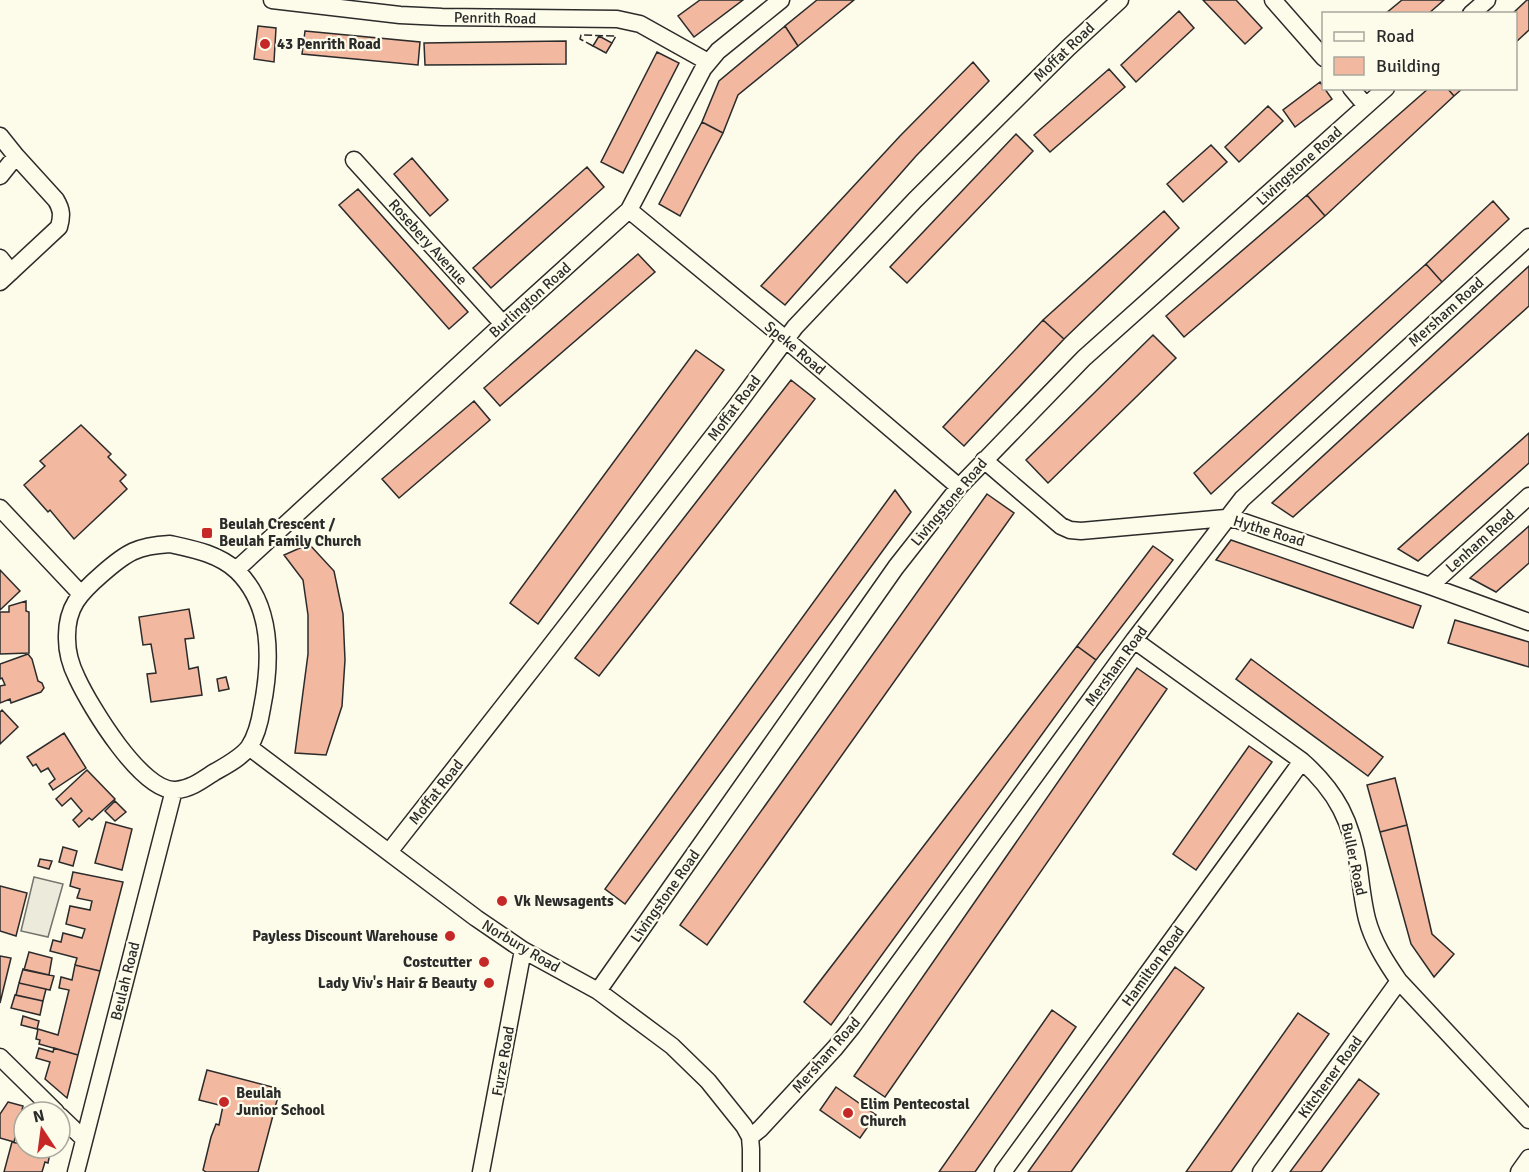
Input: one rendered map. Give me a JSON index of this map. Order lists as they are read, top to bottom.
{
  "streets": {
    "street": [
      "Penrith Road",
      "Moffat Road",
      "Livingstone Road",
      "Rosebery Avenue",
      "Burlington Road",
      "Mersham Road",
      "Speke Road",
      "Hythe Road",
      "Lenham Road",
      "Buller Road",
      "Norbury Road",
      "Hamilton Road",
      "Beulah Road",
      "Furze Road",
      "Kitchener Road"
    ]
  },
  "crossings": [
    ["Penrith Road", "Burlington Road"],
    ["Moffat Road", "Speke Road"],
    ["Moffat Road", "Norbury Road"],
    ["Livingstone Road", "Speke Road"],
    ["Livingstone Road", "Hythe Road"],
    ["Livingstone Road", "Norbury Road"],
    ["Rosebery Avenue", "Burlington Road"],
    ["Burlington Road", "Speke Road"],
    ["Mersham Road", "Hythe Road"],
    ["Mersham Road", "Buller Road"],
    ["Mersham Road", "Norbury Road"],
    ["Hythe Road", "Lenham Road"],
    ["Buller Road", "Hamilton Road"],
    ["Buller Road", "Kitchener Road"],
    ["Norbury Road", "Furze Road"]
  ],
  "places": {
    "other": [
      "43 Penrith Road",
      "Vk Newsagents",
      "Payless Discount Warehouse",
      "Costcutter",
      "Lady Viv's Hair & Beauty",
      "Beulah Junior School",
      "Elim Pentecostal Church"
    ],
    "transit": ["Beulah Crescent / Beulah Family Church"]
  },
  "legend": ["Road", "Building"],
  "north": "top"
}
